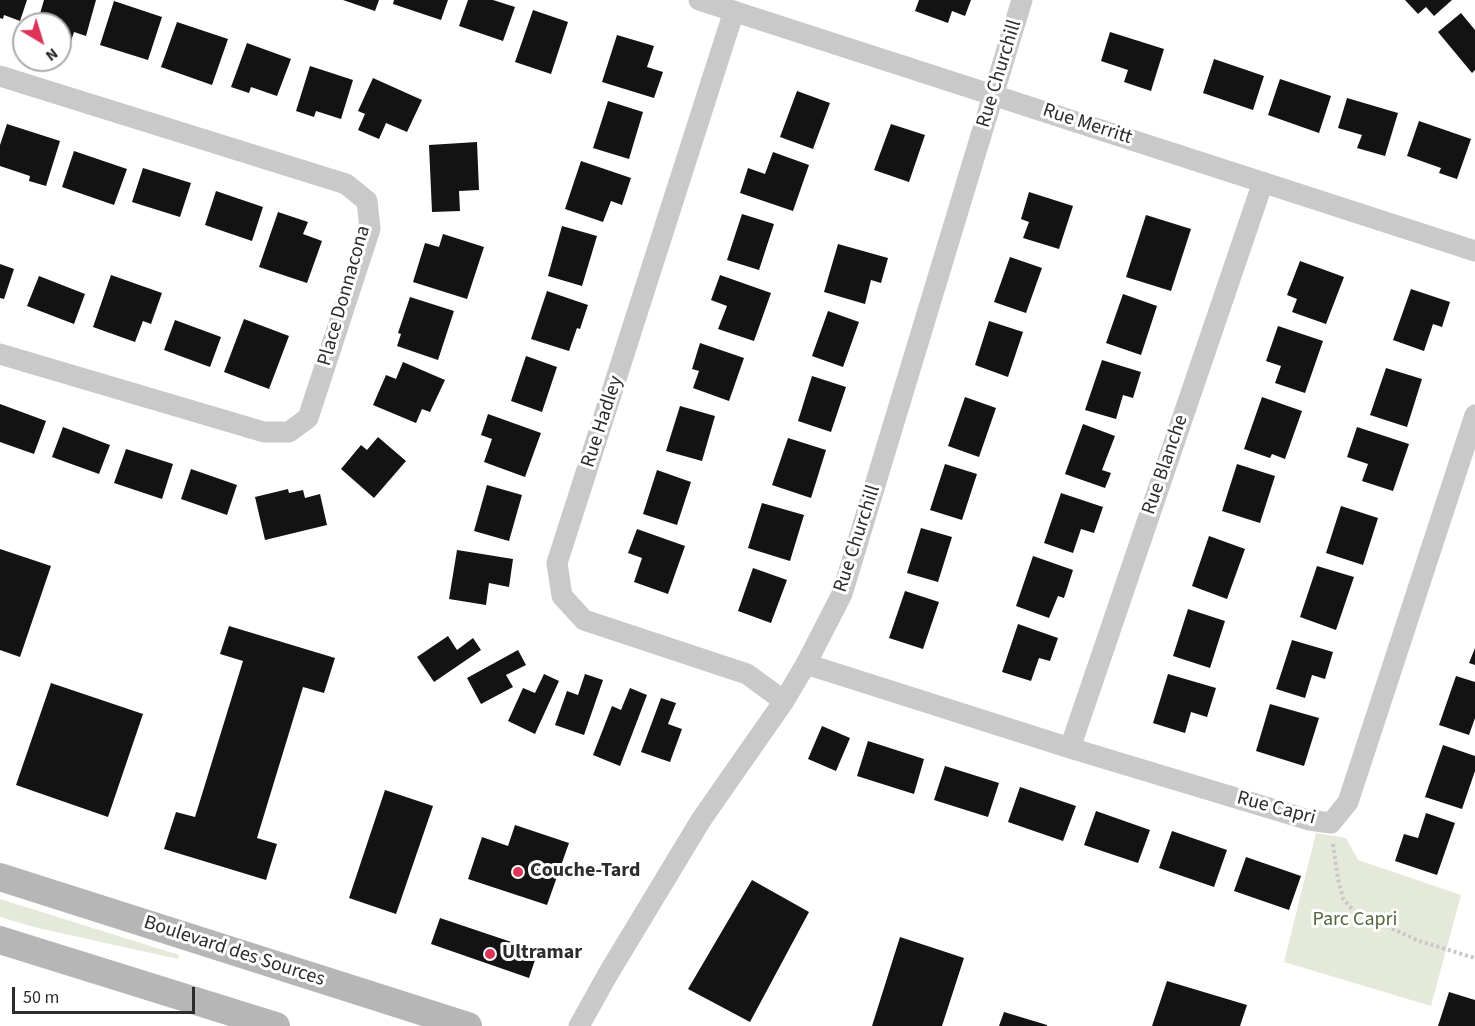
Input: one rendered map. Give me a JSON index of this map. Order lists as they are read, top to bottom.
{
  "streets": {
    "main road": ["Boulevard des Sources"],
    "street": [
      "Rue Churchill",
      "Rue Merritt",
      "Place Donnacona",
      "Rue Hadley",
      "Rue Blanche",
      "Rue Capri"
    ]
  },
  "crossings": [
    ["Rue Churchill", "Rue Merritt"],
    ["Rue Churchill", "Rue Hadley"],
    ["Rue Churchill", "Rue Capri"],
    ["Rue Merritt", "Rue Hadley"],
    ["Rue Merritt", "Rue Blanche"],
    ["Rue Blanche", "Rue Capri"]
  ],
  "parks": ["Parc Capri"],
  "places": ["Couche-Tard", "Ultramar"],
  "scale_bar": "50 m",
  "north": "bottom right"
}
